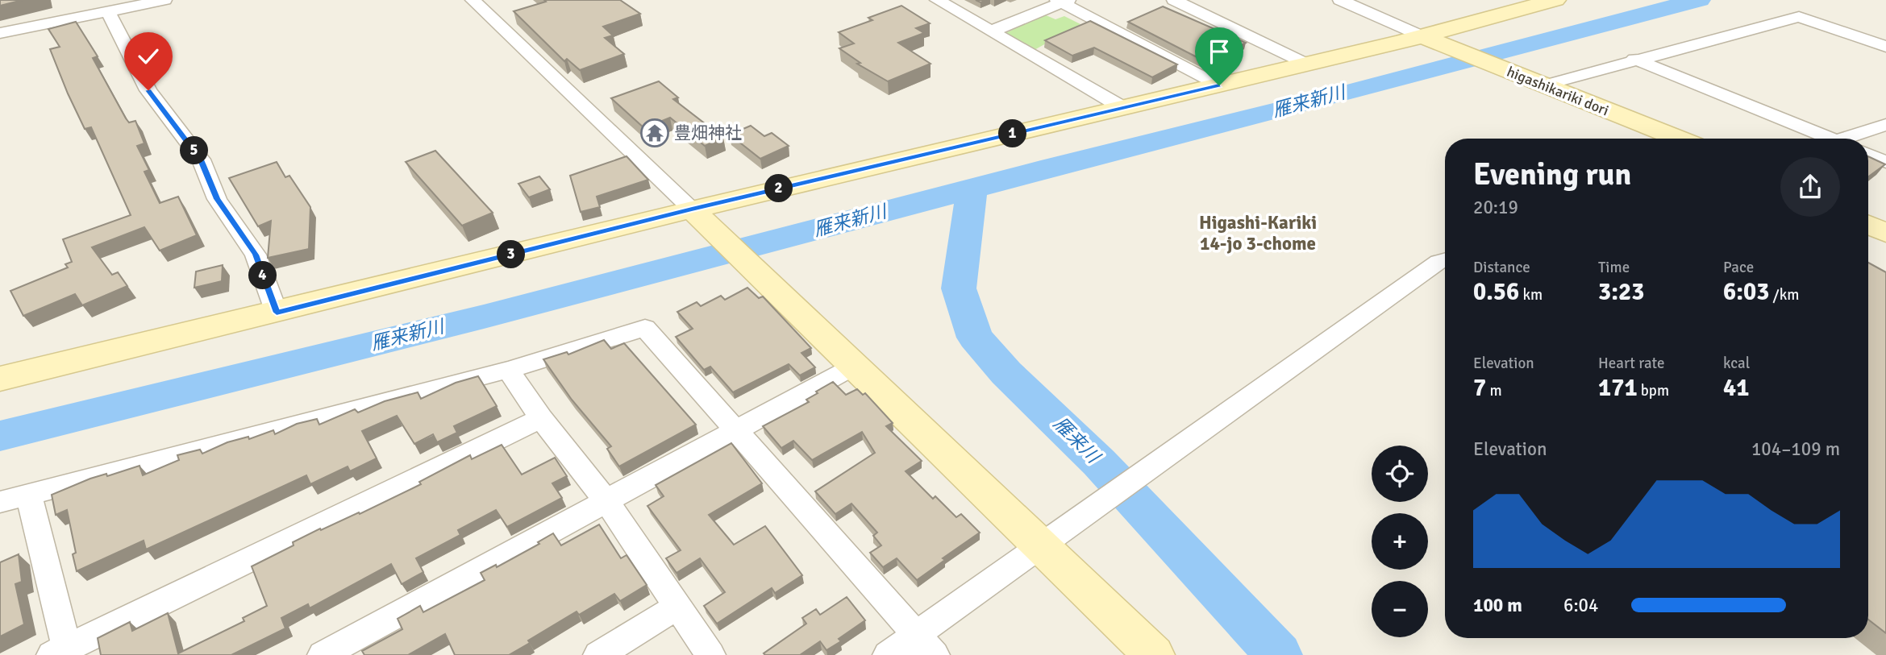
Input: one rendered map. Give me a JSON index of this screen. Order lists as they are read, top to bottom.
{
  "streets": {
    "street": ["higashikariki dori"]
  },
  "districts": ["Higashi-Kariki 14-jo 3-chome"],
  "water": ["雁来新川", "雁来川"],
  "places": {
    "temple": ["豊畑神社"]
  },
  "page": {
    "pins": [
      "1",
      "5",
      "2",
      "3",
      "4"
    ],
    "heading": ["Evening run", "20:19"],
    "stats": [
      ["Distance", "0.56 km"],
      ["Time", "3:23"],
      ["Pace", "6:03 /km"],
      ["Elevation", "7 m"],
      ["Heart rate", "171 bpm"],
      ["kcal", "41"]
    ],
    "chart": ["Elevation", "104–109 m"],
    "map_buttons": ["+", "−"],
    "list": [
      {
        "name": "100 m",
        "note": "6:04"
      }
    ]
  }
}
